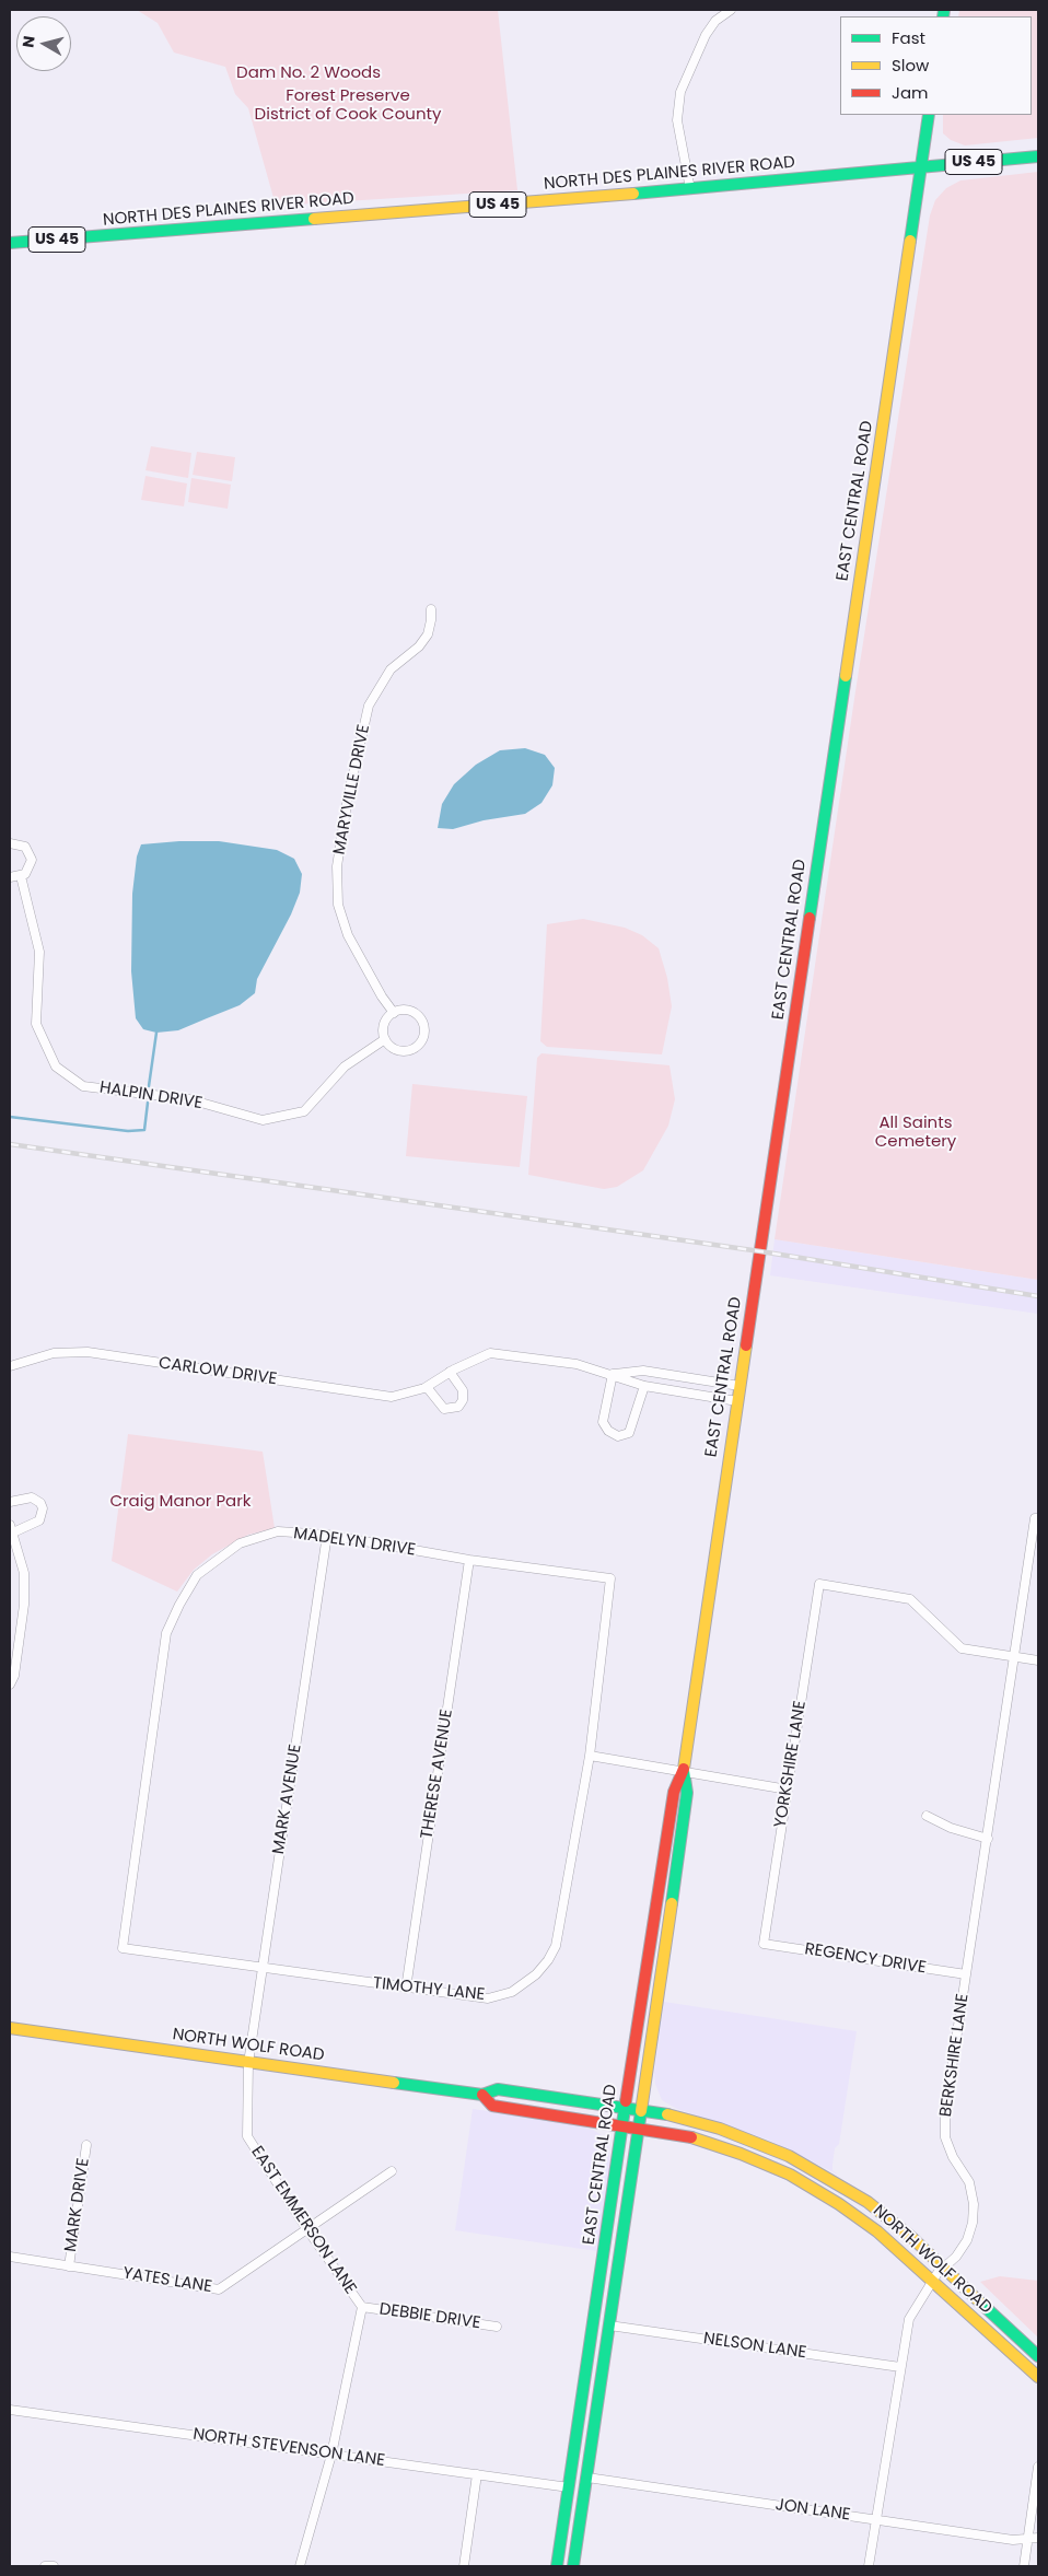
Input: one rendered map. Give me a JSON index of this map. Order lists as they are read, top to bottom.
{
  "streets": {
    "main road": [
      "US 45",
      "NORTH DES PLAINES RIVER ROAD",
      "EAST CENTRAL ROAD",
      "NORTH WOLF ROAD"
    ],
    "street": [
      "MARYVILLE DRIVE",
      "HALPIN DRIVE",
      "CARLOW DRIVE",
      "MADELYN DRIVE",
      "YORKSHIRE LANE",
      "THERESE AVENUE",
      "MARK AVENUE",
      "REGENCY DRIVE",
      "TIMOTHY LANE",
      "BERKSHIRE LANE",
      "MARK DRIVE",
      "EAST EMMERSON LANE",
      "YATES LANE",
      "DEBBIE DRIVE",
      "NELSON LANE",
      "NORTH STEVENSON LANE",
      "JON LANE"
    ]
  },
  "crossings": [
    ["NORTH DES PLAINES RIVER ROAD", "EAST CENTRAL ROAD"],
    ["EAST CENTRAL ROAD", "CARLOW DRIVE"],
    ["EAST CENTRAL ROAD", "NORTH WOLF ROAD"],
    ["EAST CENTRAL ROAD", "NELSON LANE"],
    ["EAST CENTRAL ROAD", "NORTH STEVENSON LANE"],
    ["EAST CENTRAL ROAD", "JON LANE"],
    ["MARYVILLE DRIVE", "HALPIN DRIVE"],
    ["MADELYN DRIVE", "THERESE AVENUE"],
    ["MADELYN DRIVE", "MARK AVENUE"],
    ["MADELYN DRIVE", "TIMOTHY LANE"],
    ["YORKSHIRE LANE", "REGENCY DRIVE"],
    ["YORKSHIRE LANE", "BERKSHIRE LANE"],
    ["THERESE AVENUE", "TIMOTHY LANE"],
    ["MARK AVENUE", "TIMOTHY LANE"],
    ["MARK AVENUE", "NORTH WOLF ROAD"],
    ["MARK AVENUE", "EAST EMMERSON LANE"],
    ["REGENCY DRIVE", "BERKSHIRE LANE"],
    ["NORTH WOLF ROAD", "BERKSHIRE LANE"],
    ["NORTH WOLF ROAD", "EAST EMMERSON LANE"],
    ["BERKSHIRE LANE", "NELSON LANE"],
    ["BERKSHIRE LANE", "JON LANE"],
    ["MARK DRIVE", "YATES LANE"],
    ["EAST EMMERSON LANE", "YATES LANE"],
    ["EAST EMMERSON LANE", "DEBBIE DRIVE"],
    ["EAST EMMERSON LANE", "NORTH STEVENSON LANE"]
  ],
  "parks": [
    "Dam No. 2 Woods",
    "Forest Preserve District of Cook County",
    "All Saints Cemetery",
    "Craig Manor Park"
  ],
  "legend": ["Fast", "Slow", "Jam"],
  "north": "left"
}
